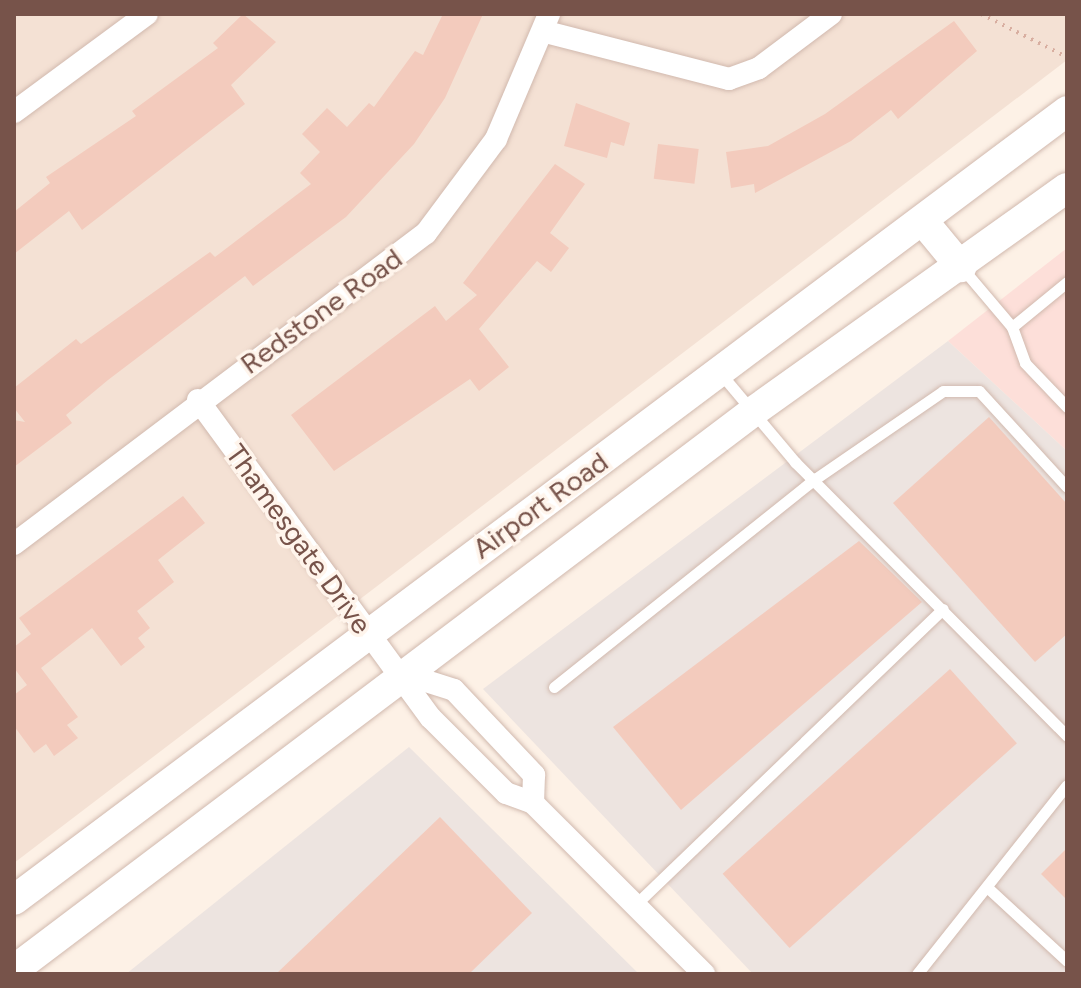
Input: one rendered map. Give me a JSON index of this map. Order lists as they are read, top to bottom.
{
  "streets": {
    "main road": ["Airport Road"],
    "street": ["Redstone Road", "Thamesgate Drive"]
  },
  "crossings": [
    ["Redstone Road", "Thamesgate Drive"],
    ["Airport Road", "Thamesgate Drive"]
  ]
}
